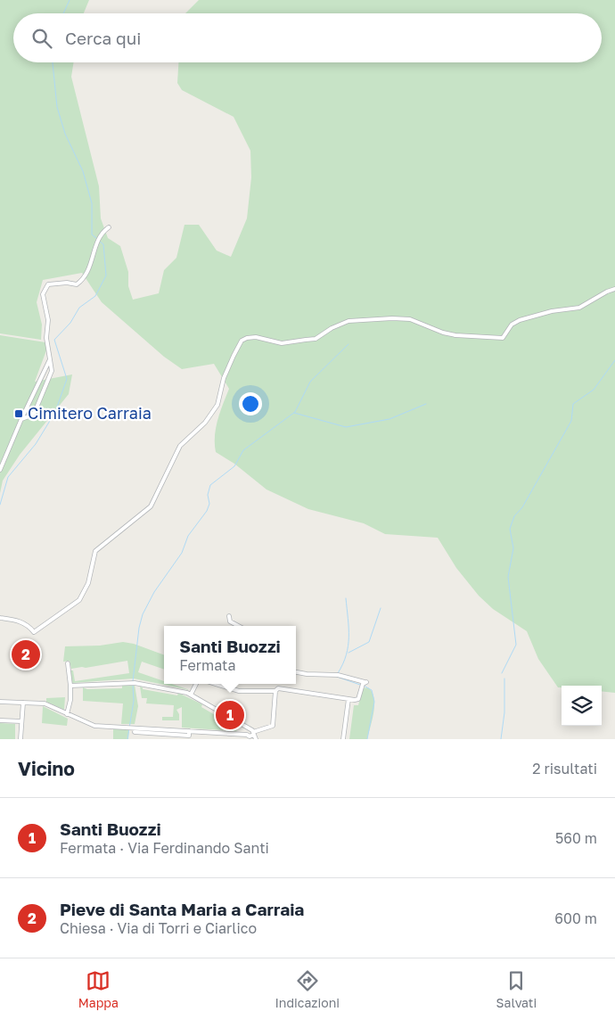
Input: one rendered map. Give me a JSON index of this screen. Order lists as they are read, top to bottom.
{
  "places": {
    "transit": ["Cimitero Carraia"]
  },
  "page": {
    "search": "Cerca qui",
    "popup": ["Santi Buozzi", "Fermata"],
    "pins": ["2", "1"],
    "heading": ["Vicino", "2 risultati"],
    "list": [
      {
        "mark": "1",
        "name": "Santi Buozzi",
        "note": "Fermata · Via Ferdinando Santi",
        "value": "560 m"
      },
      {
        "mark": "2",
        "name": "Pieve di Santa Maria a Carraia",
        "note": "Chiesa · Via di Torri e Ciarlico",
        "value": "600 m"
      }
    ],
    "nav": ["Mappa", "Indicazioni", "Salvati"]
  }
}
